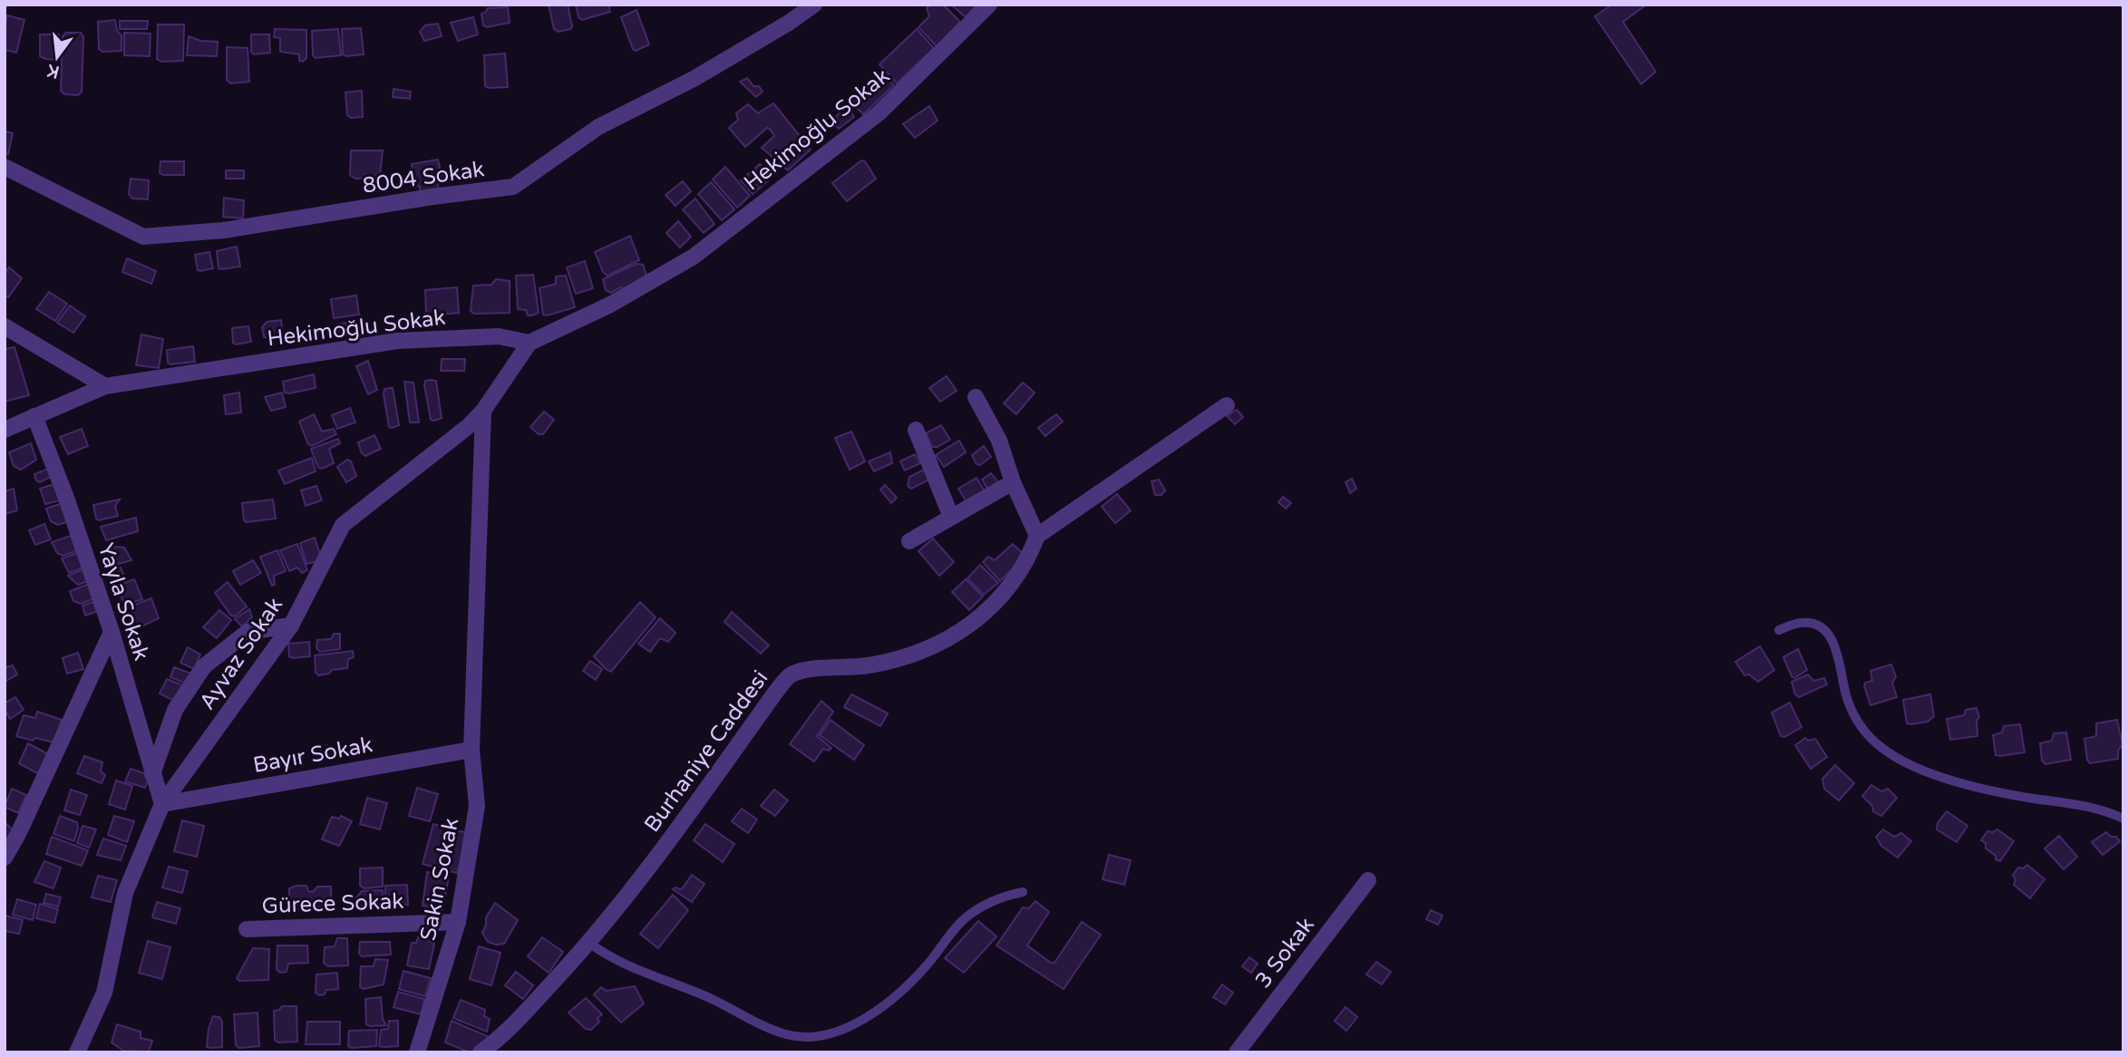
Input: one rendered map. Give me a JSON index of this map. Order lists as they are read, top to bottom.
{
  "streets": {
    "street": [
      "Hekimoğlu Sokak",
      "8004 Sokak",
      "Yayla Sokak",
      "Ayvaz Sokak",
      "Burhaniye Caddesi",
      "Bayır Sokak",
      "Sakin Sokak",
      "Gürece Sokak",
      "3 Sokak"
    ]
  },
  "crossings": [
    ["Hekimoğlu Sokak", "Yayla Sokak"],
    ["Hekimoğlu Sokak", "Ayvaz Sokak"],
    ["Yayla Sokak", "Ayvaz Sokak"],
    ["Yayla Sokak", "Bayır Sokak"],
    ["Ayvaz Sokak", "Bayır Sokak"],
    ["Ayvaz Sokak", "Sakin Sokak"],
    ["Bayır Sokak", "Sakin Sokak"],
    ["Sakin Sokak", "Gürece Sokak"]
  ],
  "north": "bottom"
}
